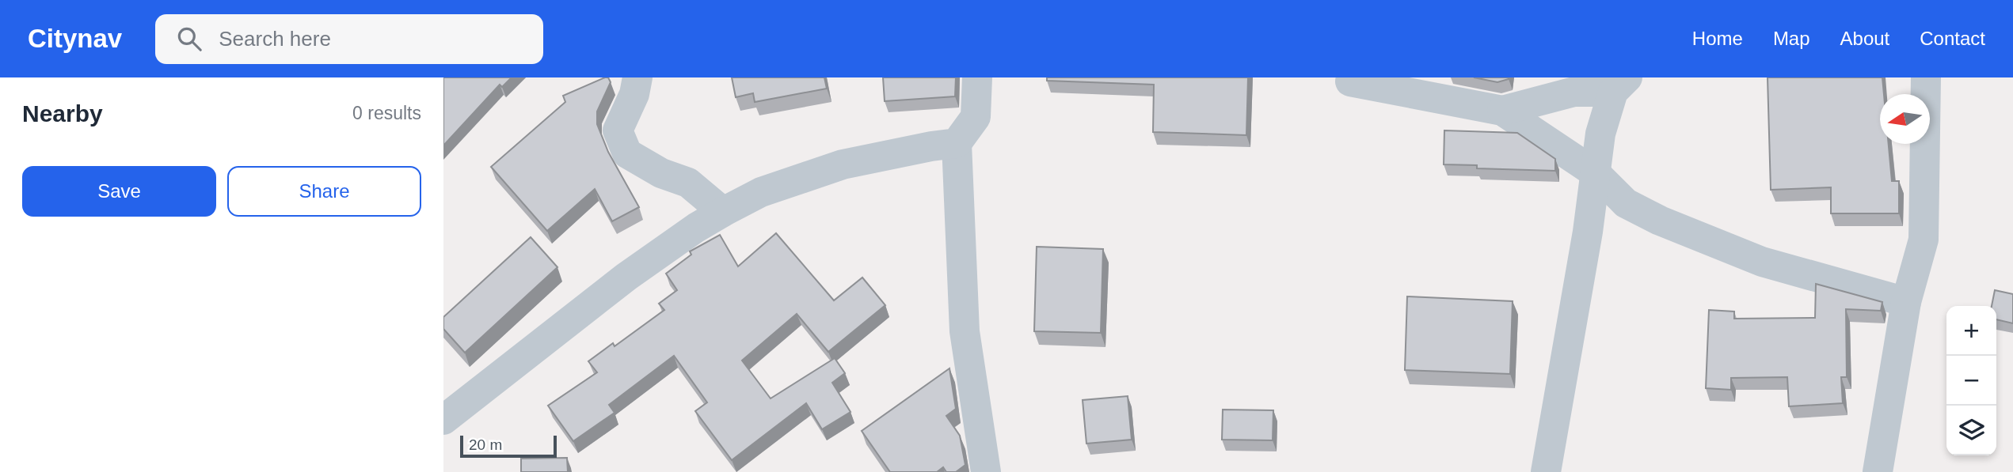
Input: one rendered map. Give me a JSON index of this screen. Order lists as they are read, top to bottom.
{
  "scale_bar": "20 m",
  "north": "left",
  "page": {
    "header": "Citynav",
    "search": "Search here",
    "nav": [
      "Home",
      "Map",
      "About",
      "Contact"
    ],
    "heading": ["Nearby", "0 results"],
    "buttons": ["Save", "Share"],
    "map_buttons": ["+", "−"],
    "scale": "20 m"
  }
}
